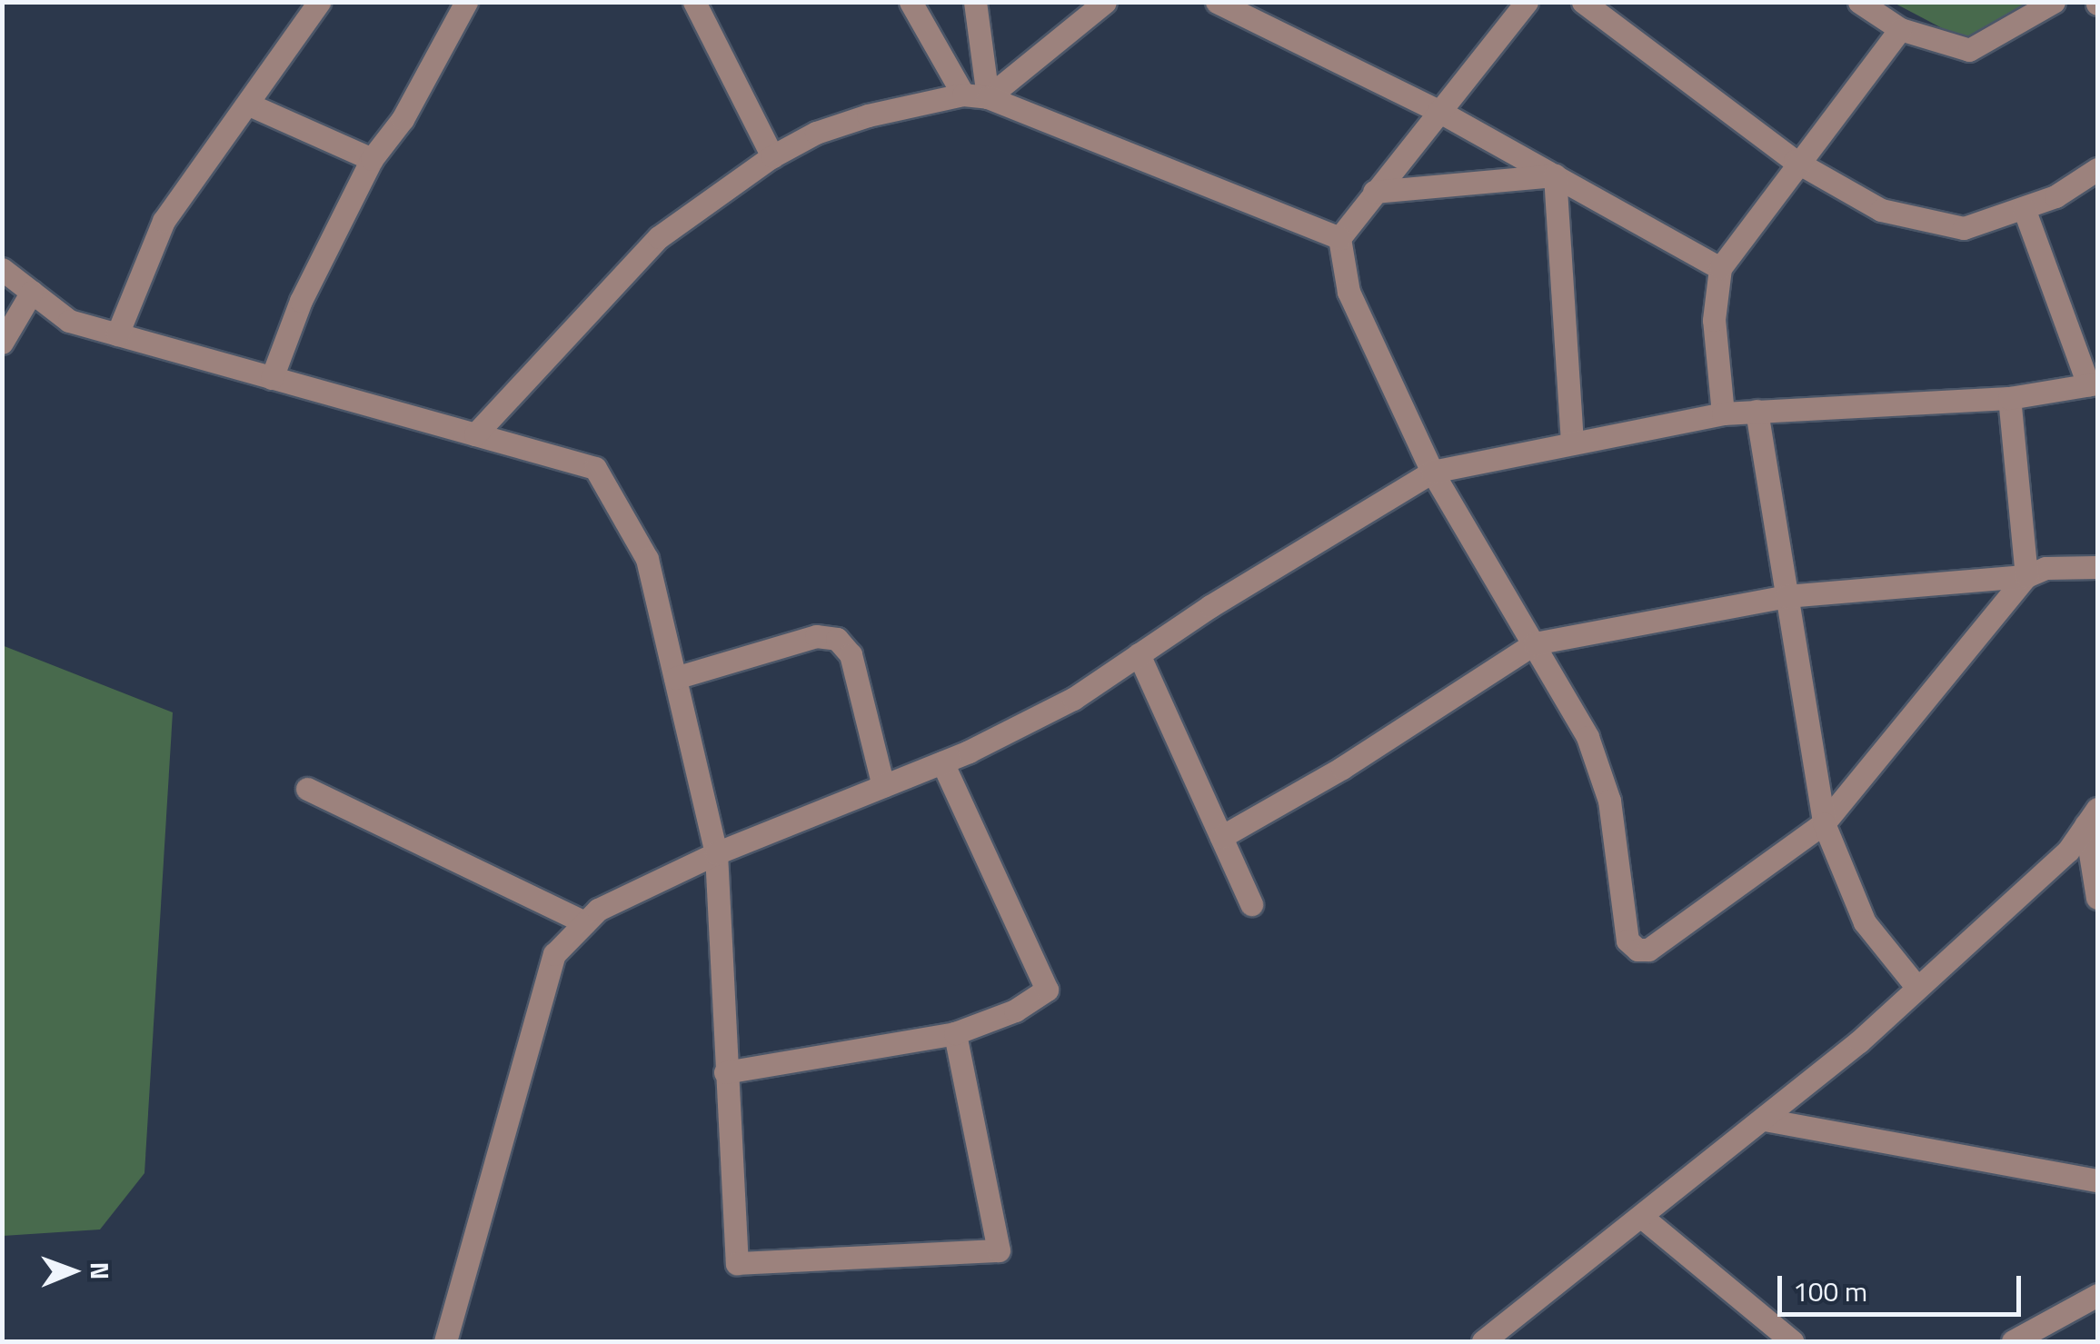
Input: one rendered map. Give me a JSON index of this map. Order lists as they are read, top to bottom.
{
  "scale_bar": "100 m",
  "north": "right"
}
